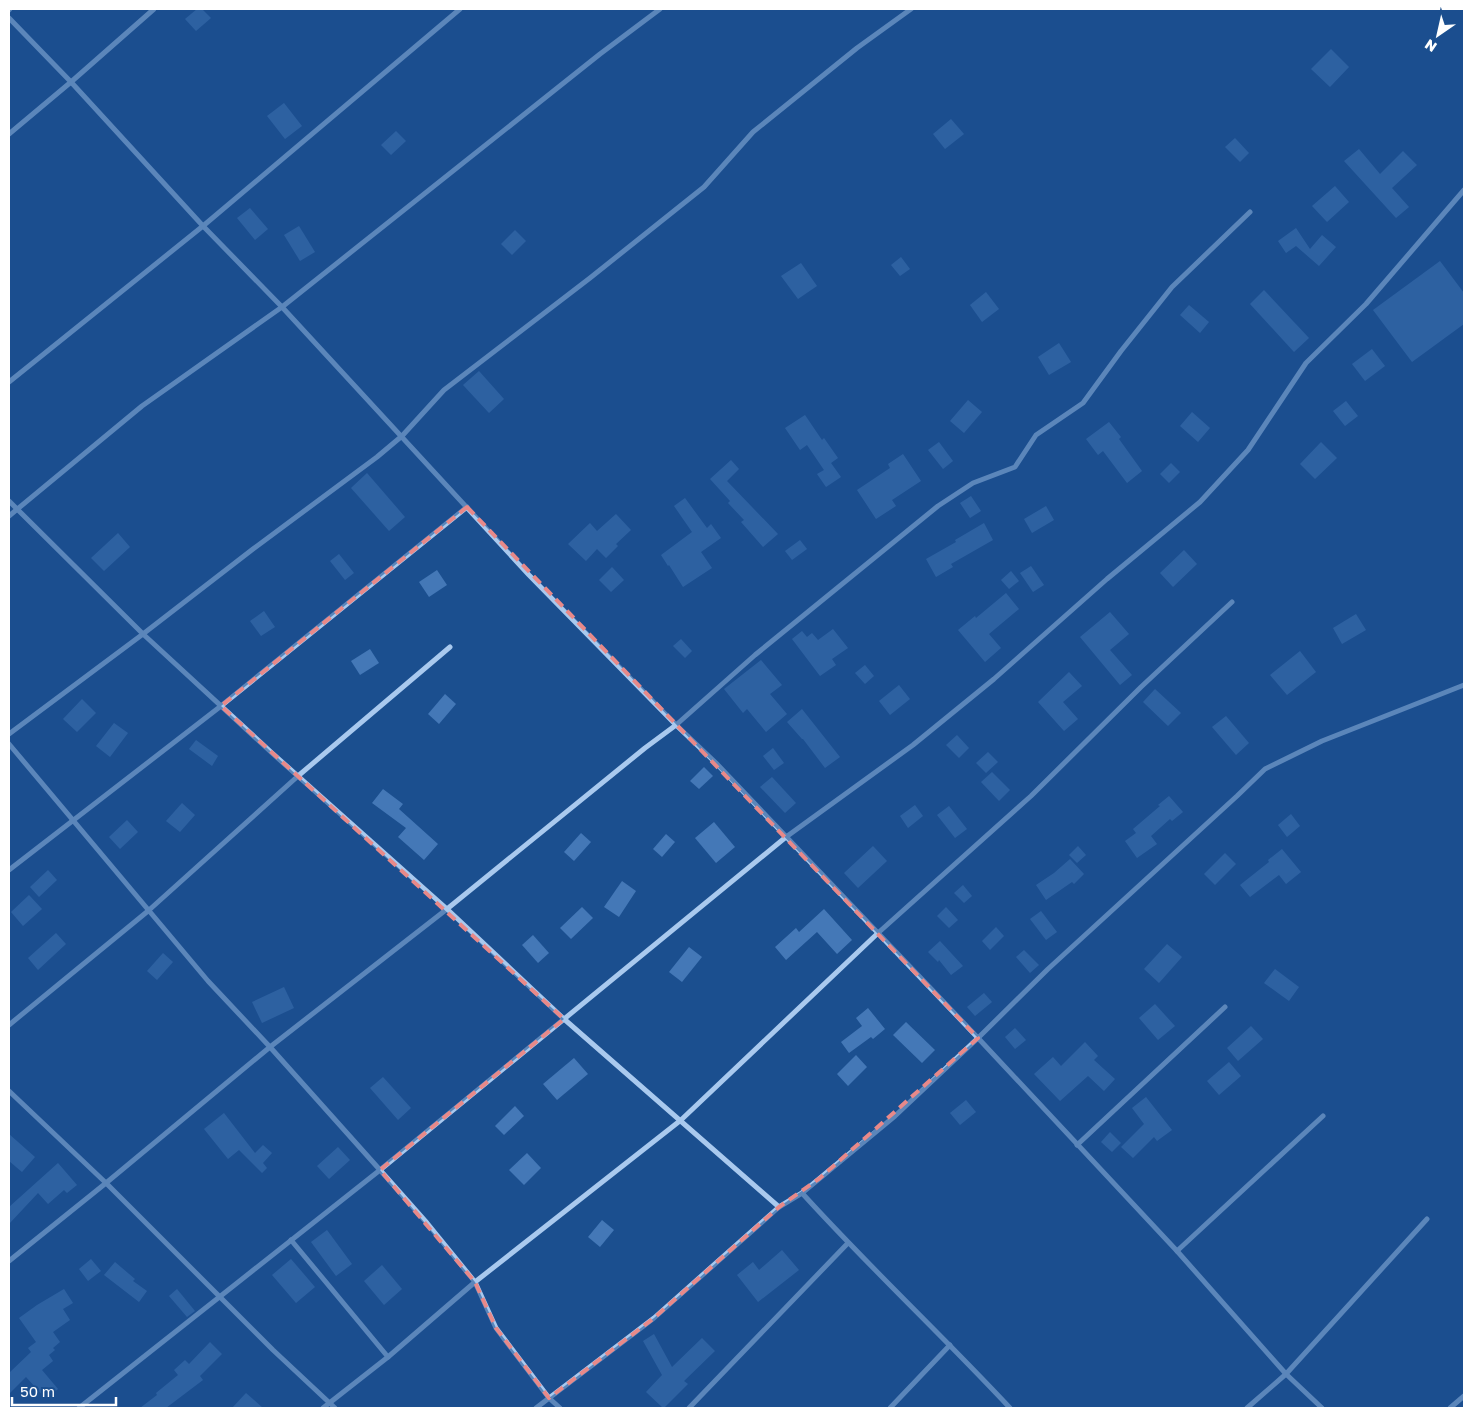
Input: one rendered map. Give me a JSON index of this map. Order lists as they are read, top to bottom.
{
  "scale_bar": "50 m",
  "north": "bottom left"
}
